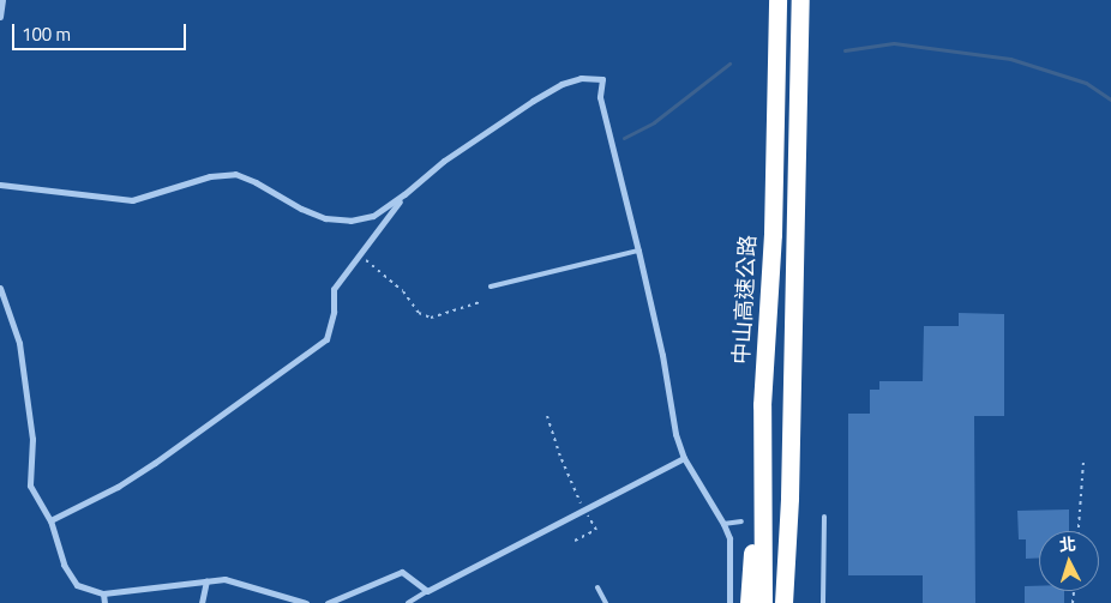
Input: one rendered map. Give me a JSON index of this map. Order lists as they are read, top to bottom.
{
  "streets": {
    "highway": ["中山高速公路"]
  },
  "scale_bar": "100 m",
  "north": "top"
}
